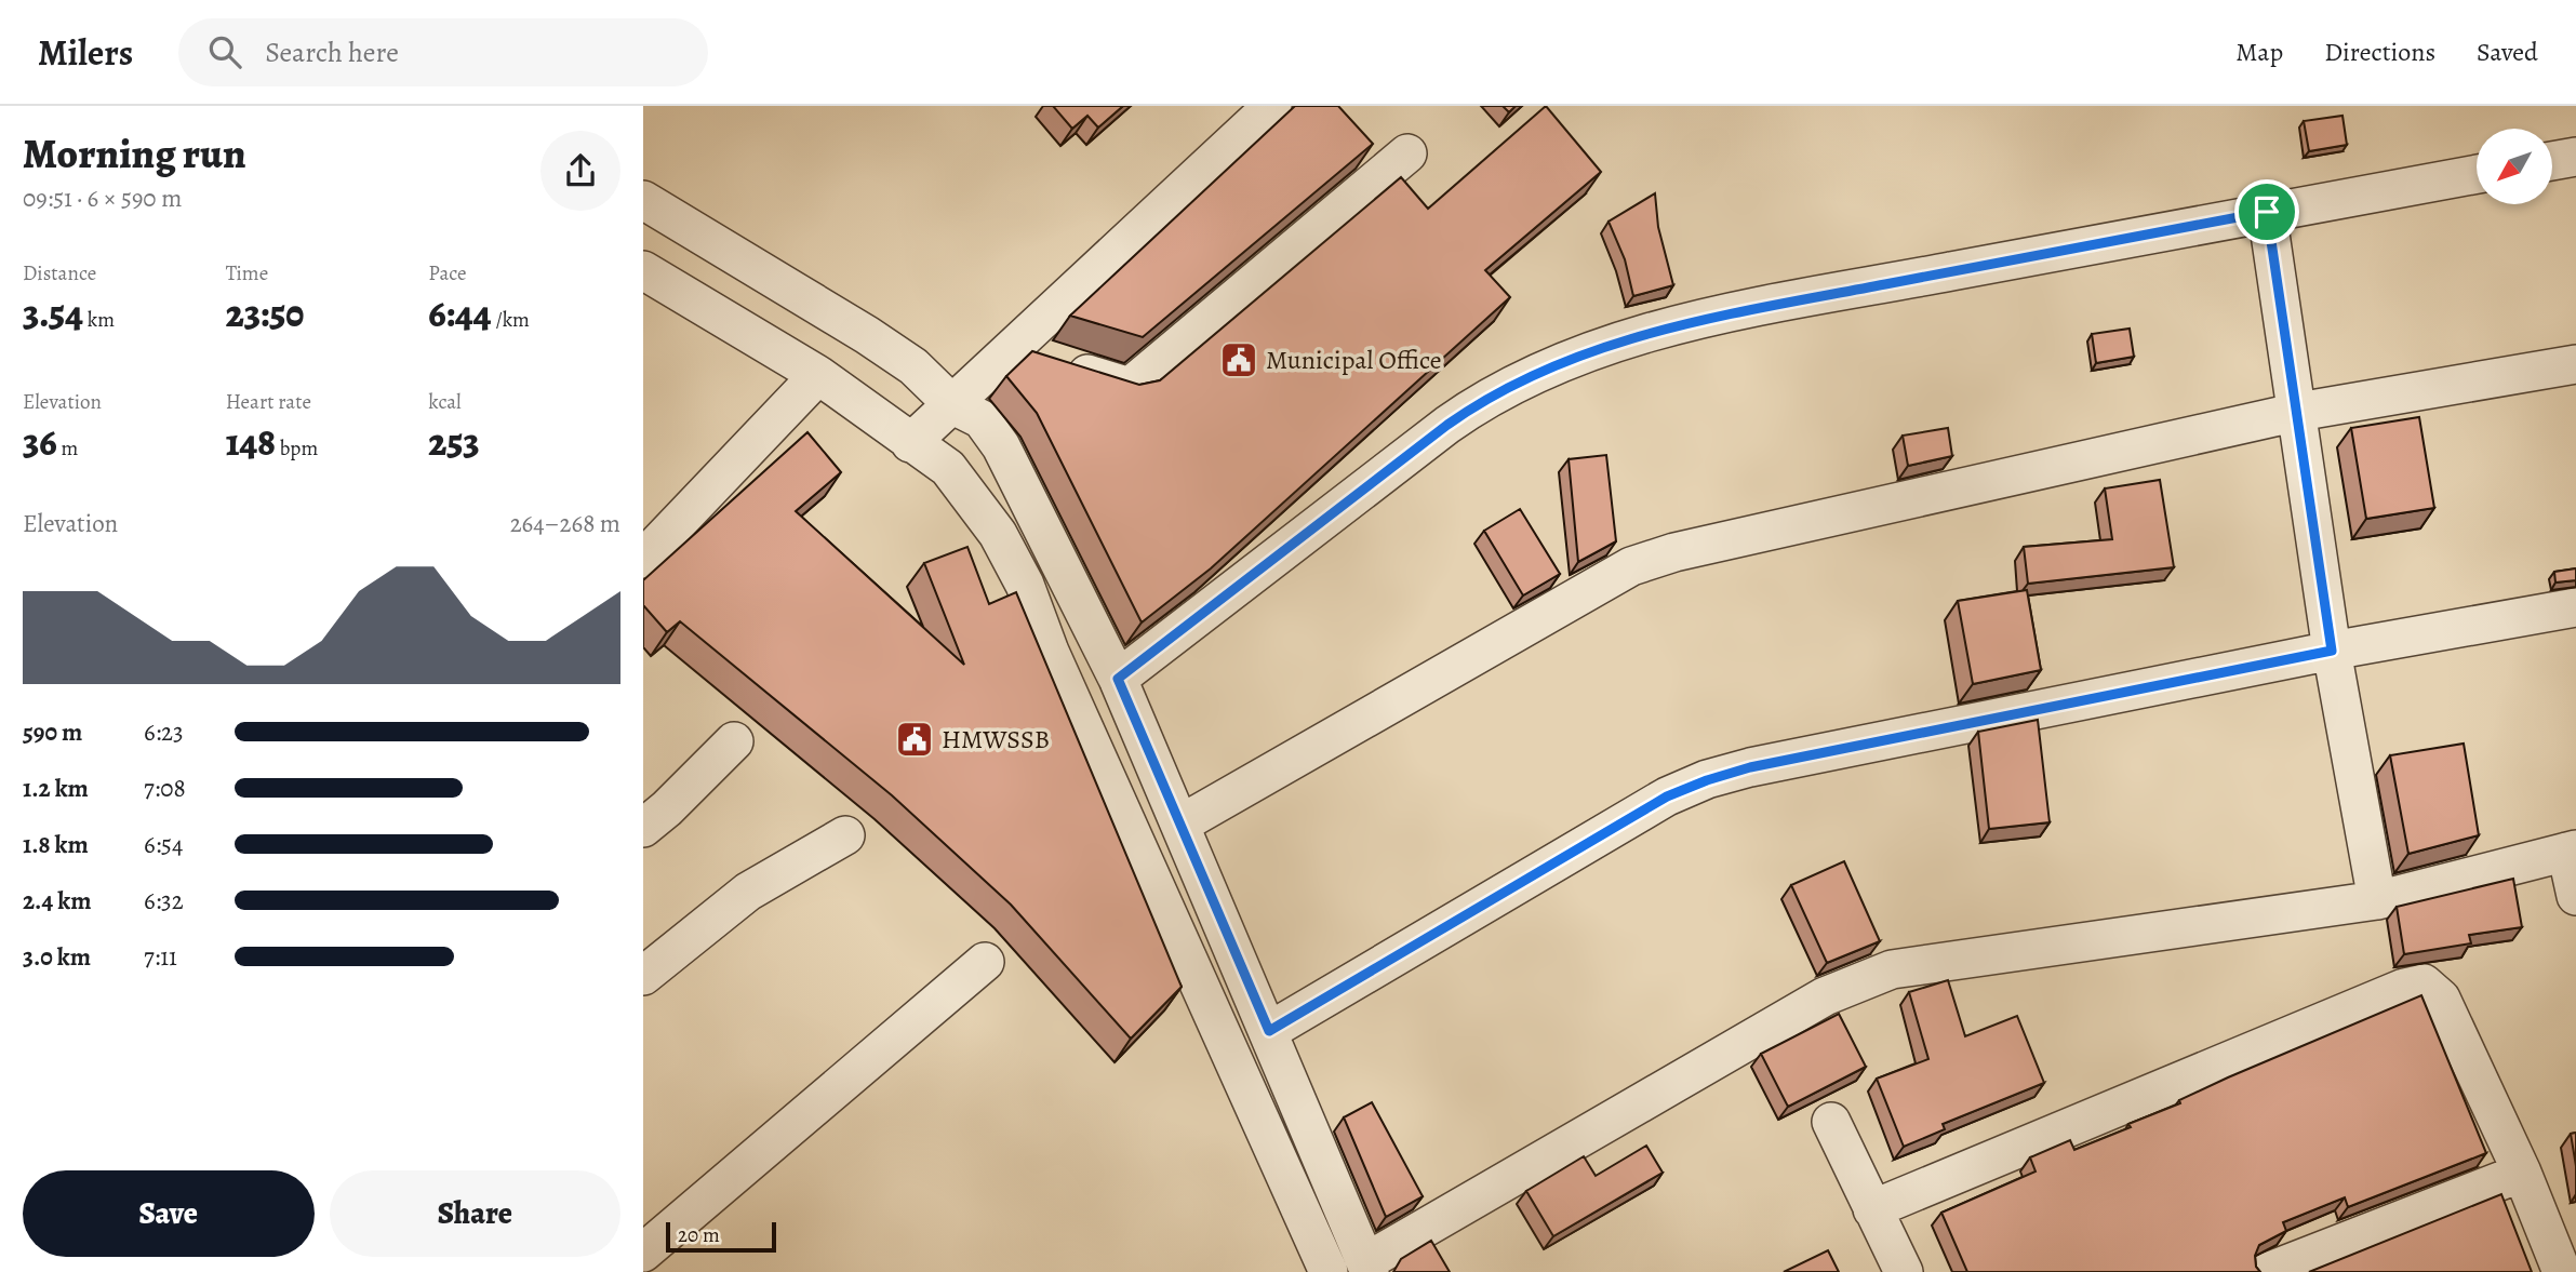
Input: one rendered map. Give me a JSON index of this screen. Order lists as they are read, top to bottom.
{
  "places": {
    "public building": ["Municipal Office", "HMWSSB"]
  },
  "scale_bar": "20 m",
  "north": "bottom left",
  "page": {
    "header": "Milers",
    "search": "Search here",
    "nav": ["Map", "Directions", "Saved"],
    "heading": ["Morning run", "09:51 · 6 × 590 m"],
    "stats": [
      ["Distance", "3.54 km"],
      ["Time", "23:50"],
      ["Pace", "6:44 /km"],
      ["Elevation", "36 m"],
      ["Heart rate", "148 bpm"],
      ["kcal", "253"]
    ],
    "chart": ["Elevation", "264–268 m"],
    "list": [
      {
        "name": "590 m",
        "note": "6:23"
      },
      {
        "name": "1.2 km",
        "note": "7:08"
      },
      {
        "name": "1.8 km",
        "note": "6:54"
      },
      {
        "name": "2.4 km",
        "note": "6:32"
      },
      {
        "name": "3.0 km",
        "note": "7:11"
      }
    ],
    "buttons": ["Save", "Share"],
    "scale": "20 m"
  }
}
